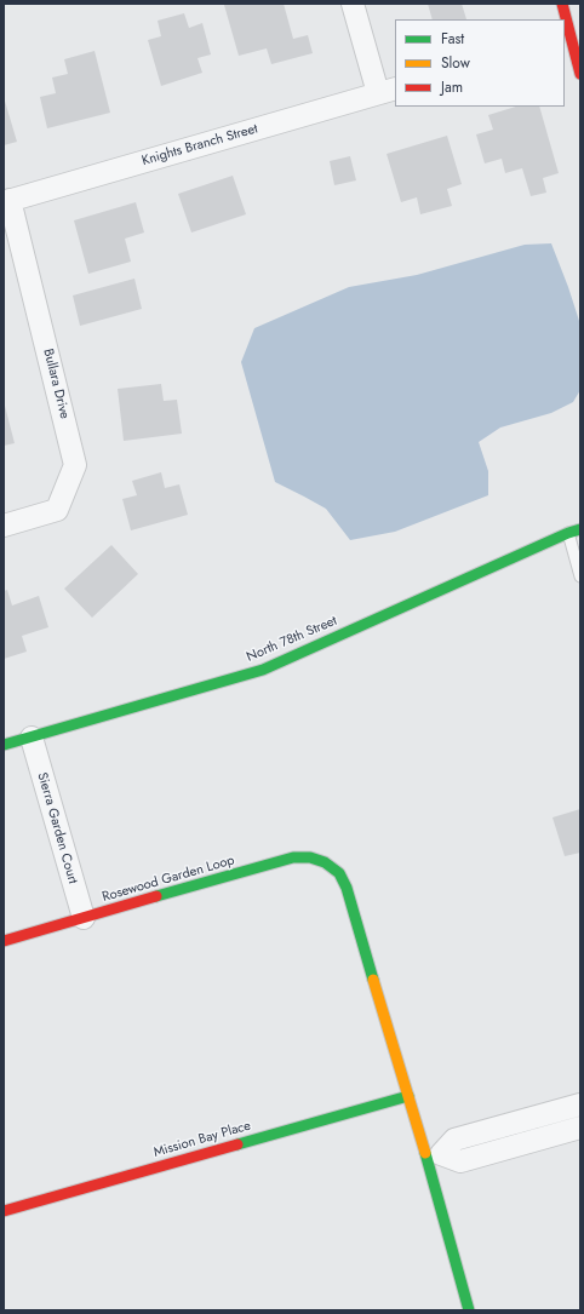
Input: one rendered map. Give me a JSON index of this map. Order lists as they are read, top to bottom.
{
  "streets": {
    "street": [
      "Knights Branch Street",
      "Bullara Drive",
      "North 78th Street",
      "Sierra Garden Court",
      "Rosewood Garden Loop",
      "Mission Bay Place"
    ]
  },
  "crossings": [
    ["Knights Branch Street", "Bullara Drive"],
    ["North 78th Street", "Sierra Garden Court"],
    ["Sierra Garden Court", "Rosewood Garden Loop"],
    ["Rosewood Garden Loop", "Mission Bay Place"]
  ],
  "legend": ["Fast", "Slow", "Jam"]
}
